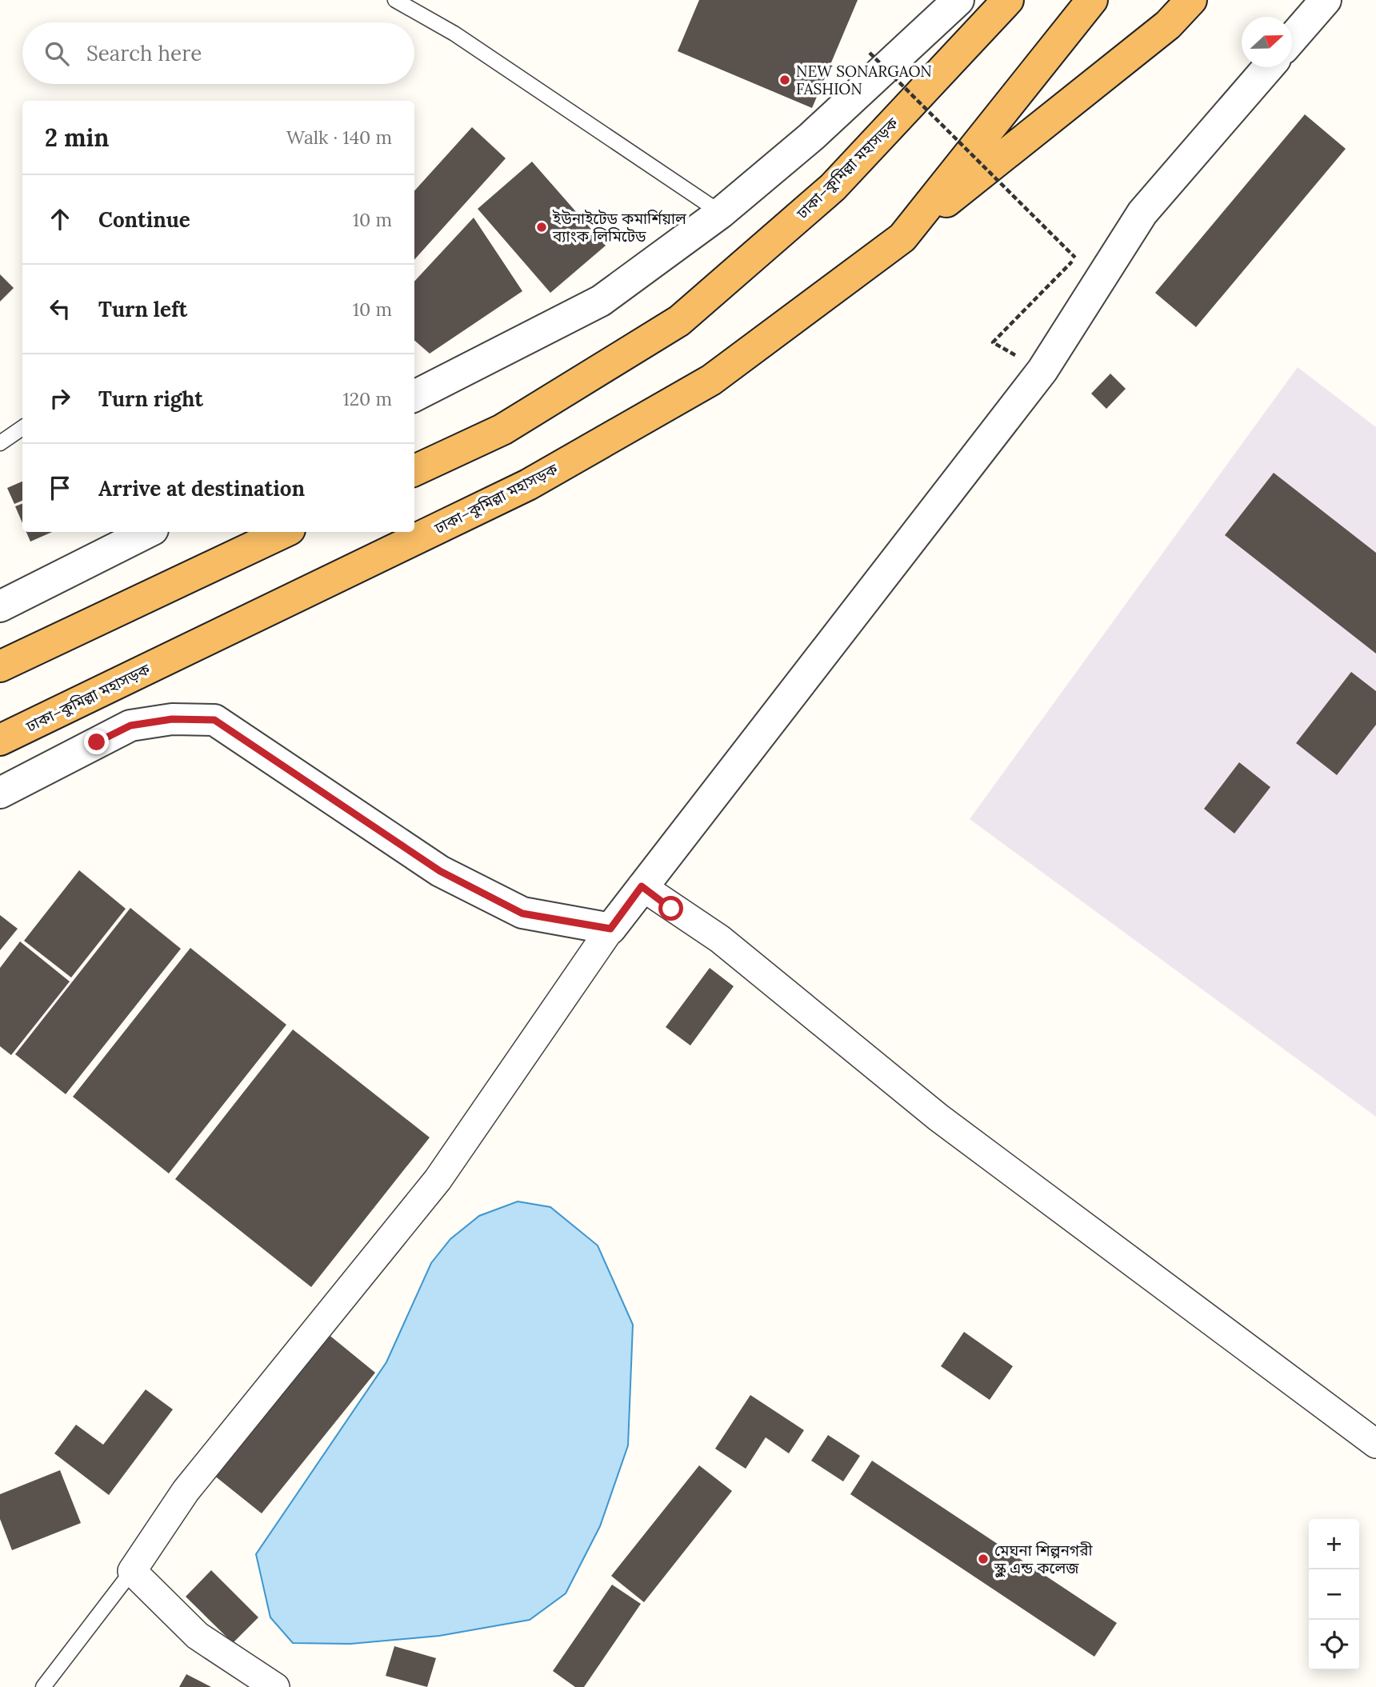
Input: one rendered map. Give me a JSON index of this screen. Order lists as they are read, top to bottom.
{
  "streets": {
    "highway": ["ঢাকা–কুমিল্লা মহাসড়ক"]
  },
  "places": ["NEW SONARGAON FASHION", "ইউনাইটেড কমার্শিয়াল ব্যাংক লিমিটেড", "মেঘনা শিল্পনগরী স্কুল এন্ড কলেজ"],
  "north": "right",
  "page": {
    "search": "Search here",
    "heading": ["2 min", "Walk · 140 m"],
    "list": [
      ["Continue", "10 m"],
      ["Turn left", "10 m"],
      ["Turn right", "120 m"],
      "Arrive at destination"
    ],
    "map_buttons": ["+", "−"]
  }
}
